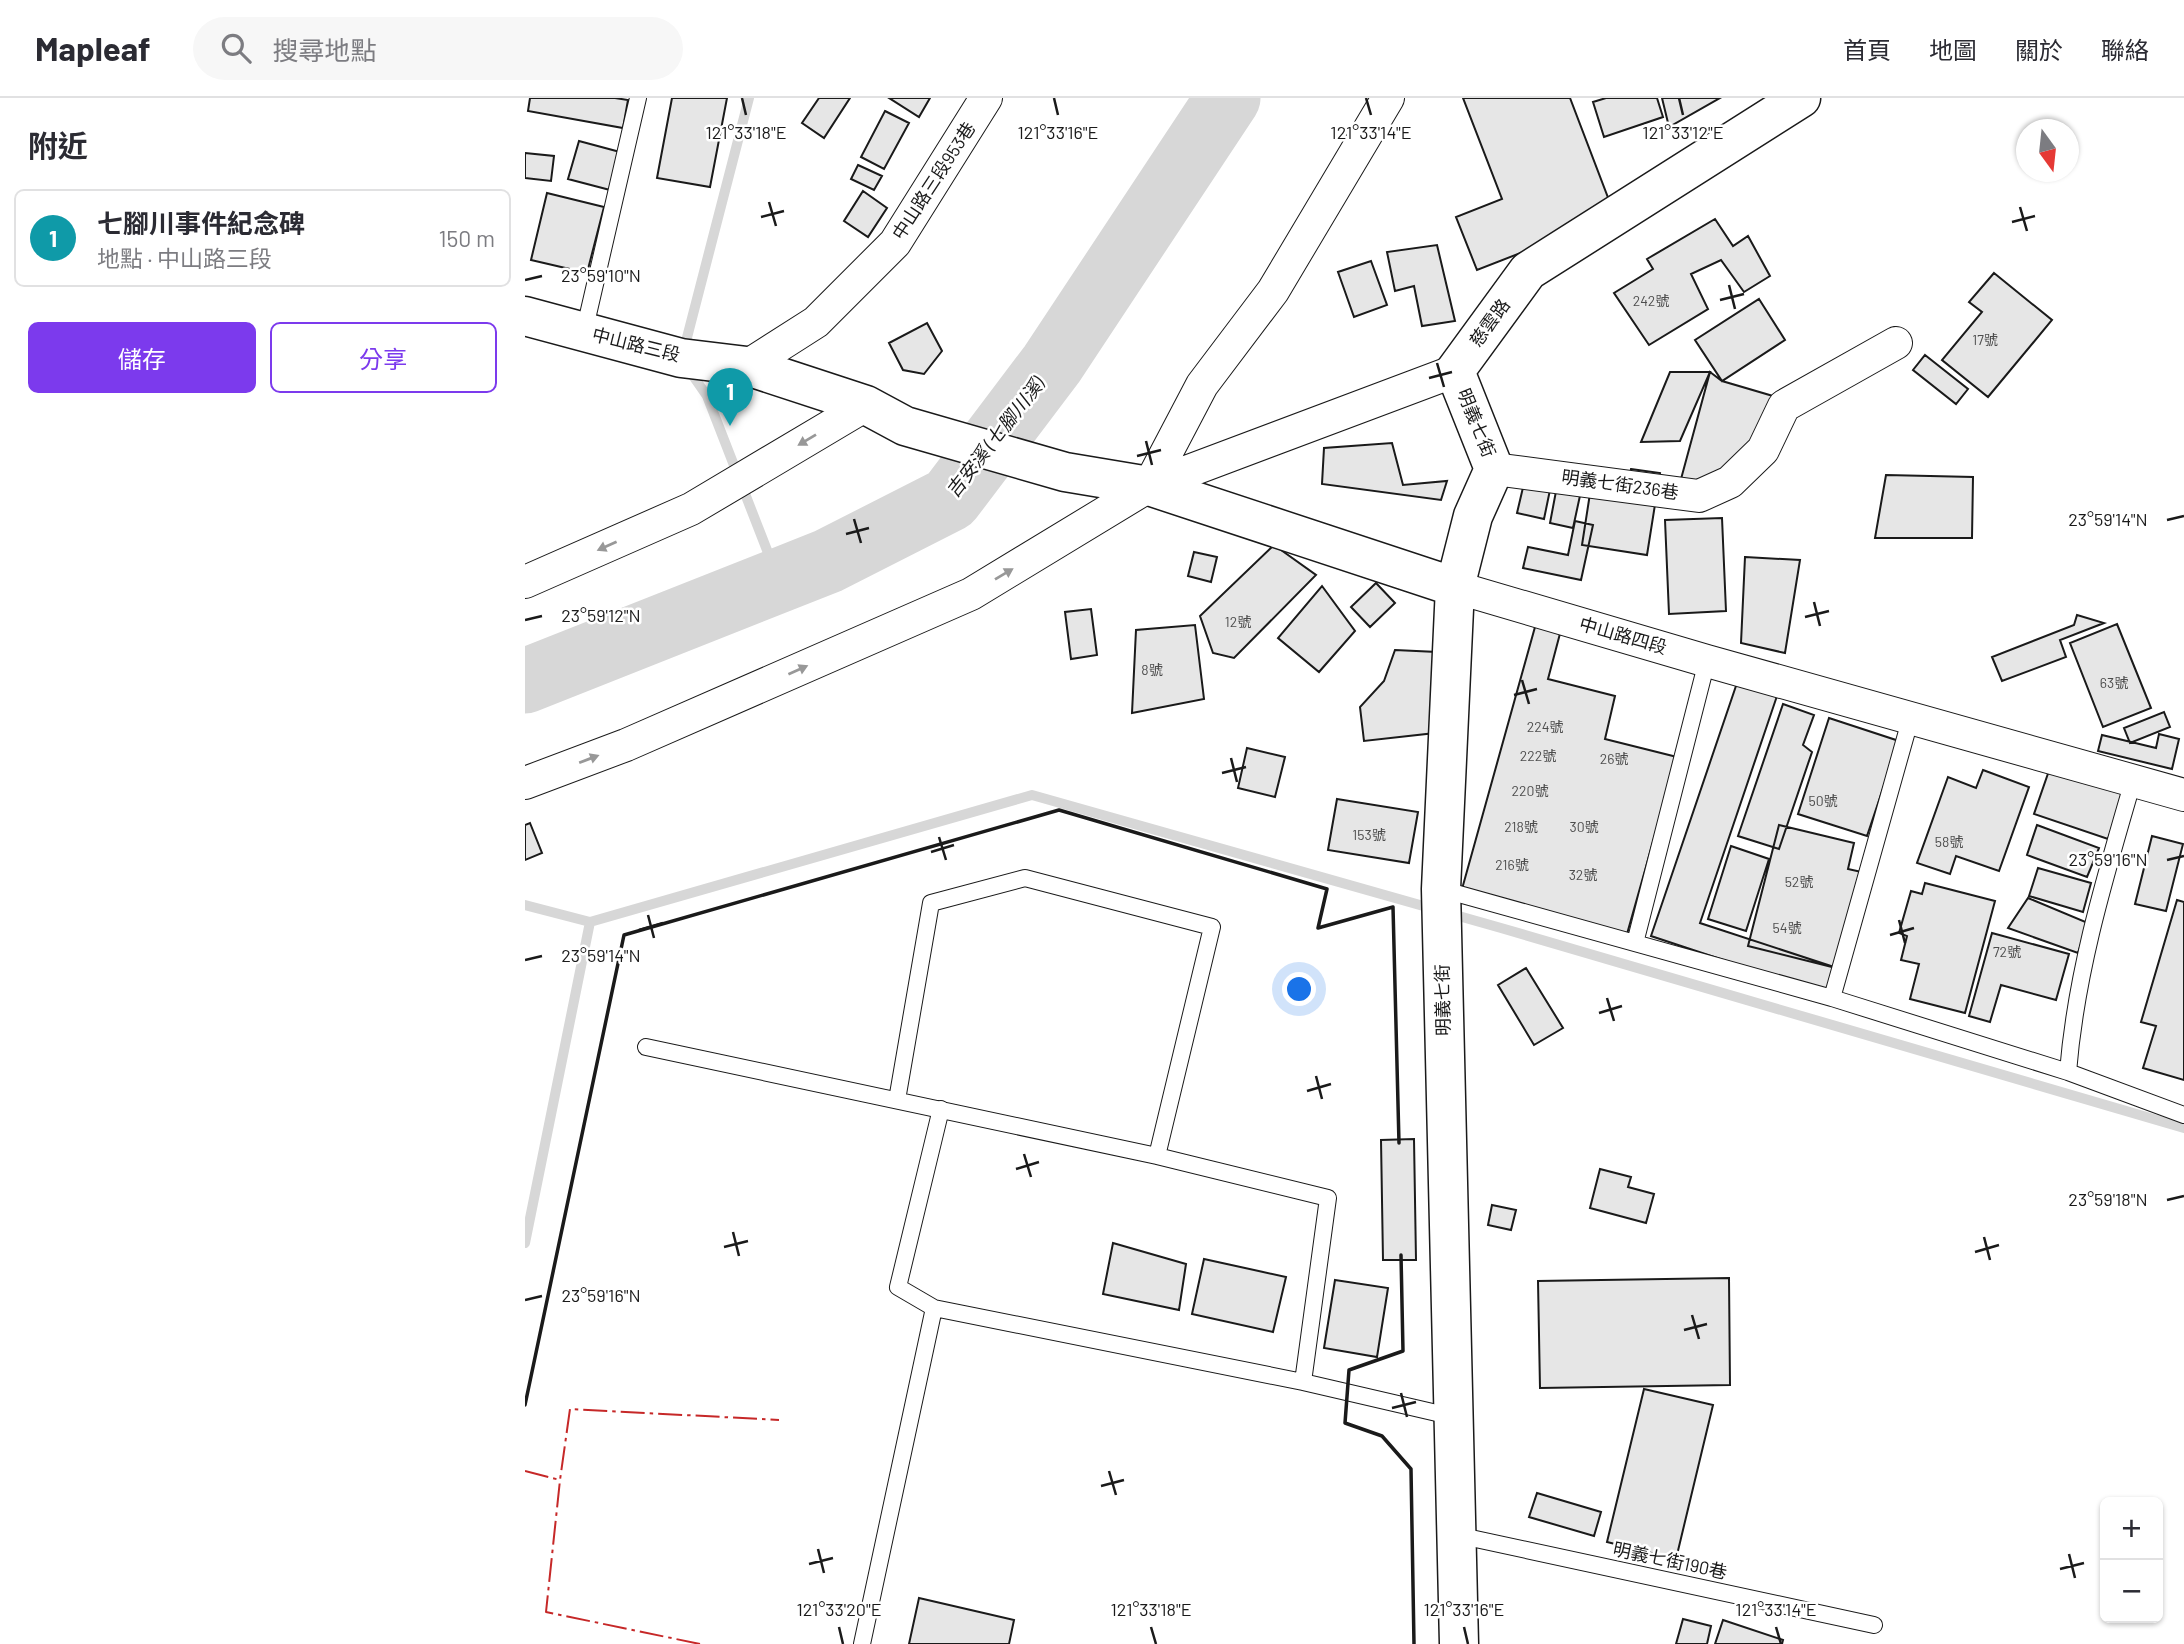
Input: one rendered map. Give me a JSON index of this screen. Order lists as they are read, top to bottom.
{
  "streets": {
    "street": [
      "中山路三段953巷",
      "慈雲路",
      "中山路三段",
      "明義七街",
      "明義七街236巷",
      "中山路四段"
    ],
    "lane": ["明義七街190巷"]
  },
  "crossings": [
    ["中山路三段953巷", "中山路三段"],
    ["慈雲路", "明義七街"],
    ["中山路三段", "中山路四段"],
    ["明義七街", "明義七街236巷"],
    ["明義七街", "中山路四段"],
    ["明義七街", "明義七街190巷"]
  ],
  "water": ["吉安溪 (七腳川溪)"],
  "house_numbers": [
    "242號",
    "17號",
    "12號",
    "8號",
    "63號",
    "224號",
    "222號",
    "26號",
    "220號",
    "50號",
    "218號",
    "30號",
    "153號",
    "58號",
    "216號",
    "32號",
    "52號",
    "54號",
    "72號"
  ],
  "north": "bottom",
  "page": {
    "header": "Mapleaf",
    "search": "搜尋地點",
    "nav": [
      "首頁",
      "地圖",
      "關於",
      "聯絡"
    ],
    "heading": "附近",
    "list": [
      {
        "mark": "1",
        "name": "七腳川事件紀念碑",
        "note": "地點 · 中山路三段",
        "value": "150 m"
      }
    ],
    "buttons": ["儲存", "分享"],
    "pins": "1",
    "map_buttons": ["+", "−"]
  },
  "coordinates": [
    "121°33'18\"E",
    "121°33'16\"E",
    "121°33'14\"E",
    "121°33'12\"E",
    "23°59'10\"N",
    "23°59'14\"N",
    "23°59'12\"N",
    "23°59'16\"N",
    "23°59'18\"N",
    "121°33'20\"E"
  ]
}
